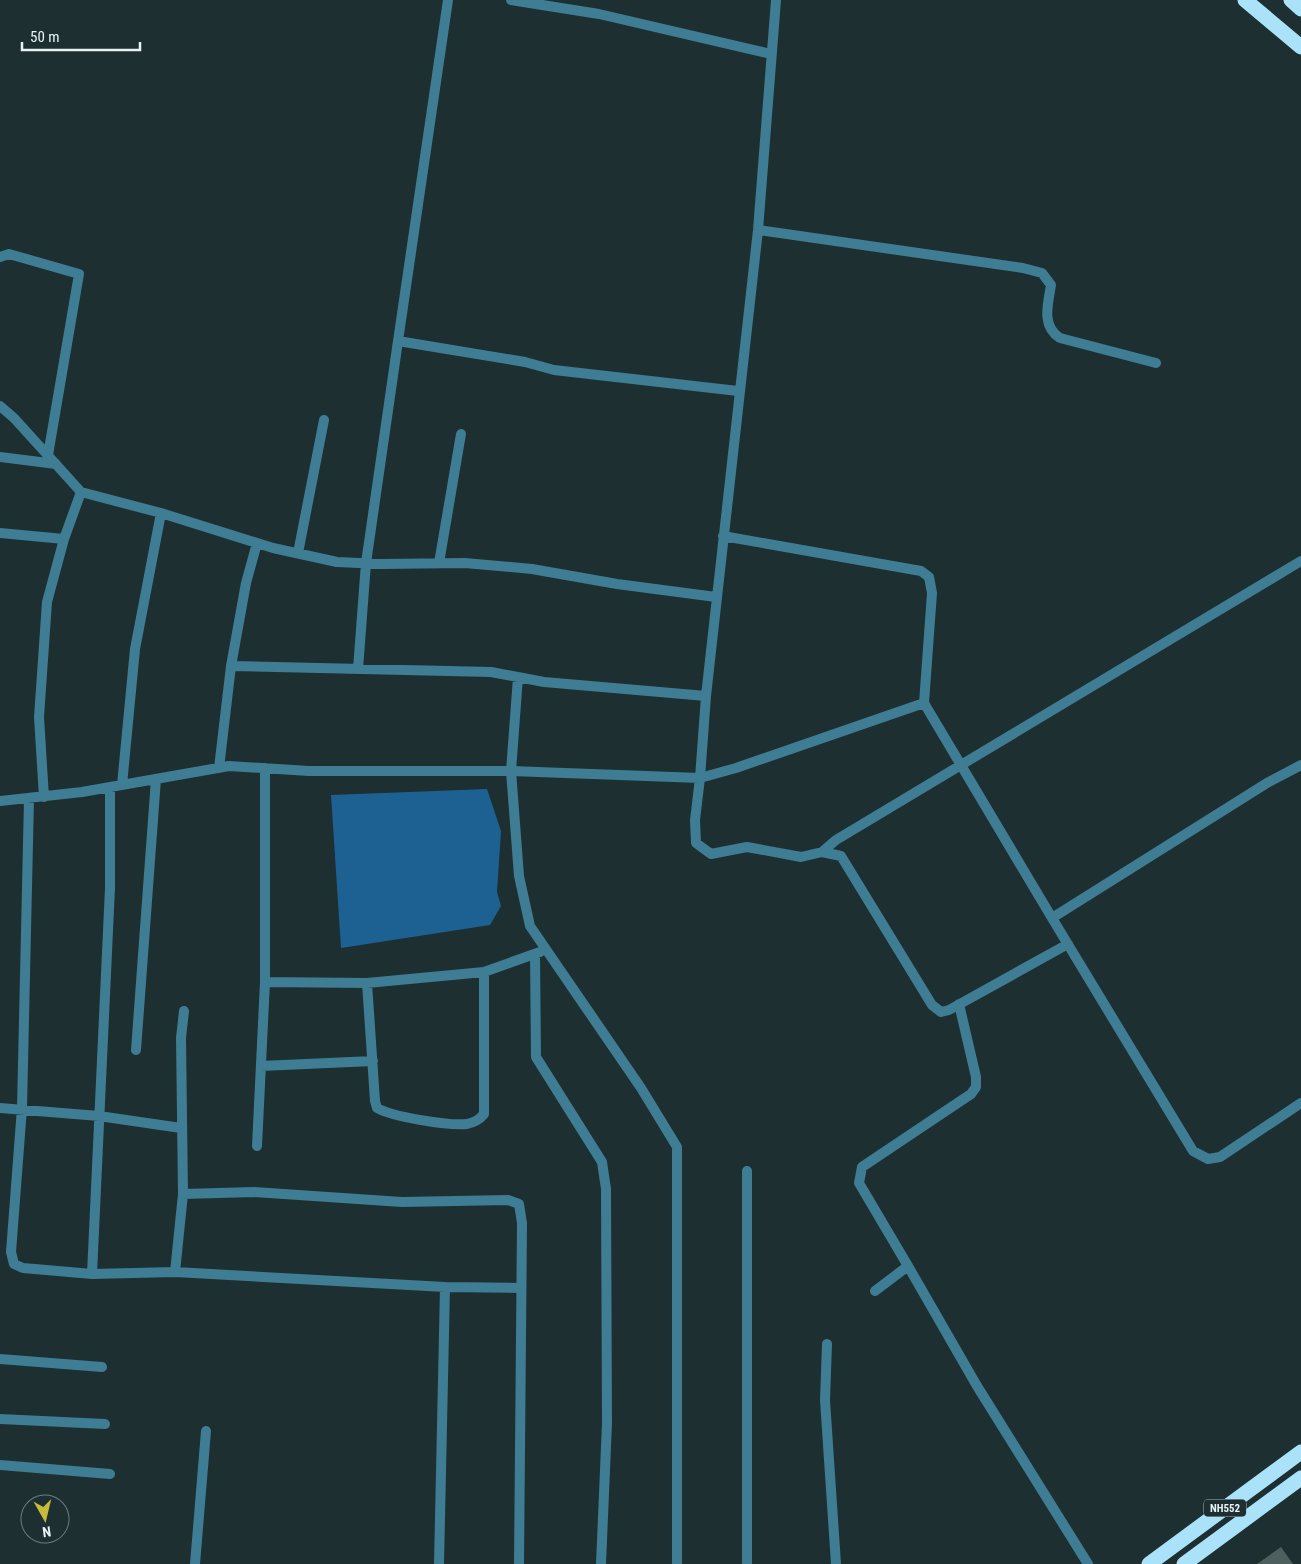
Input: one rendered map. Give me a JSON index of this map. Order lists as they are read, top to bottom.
{
  "streets": {
    "highway": ["NH552"]
  },
  "scale_bar": "50 m",
  "north": "bottom"
}
